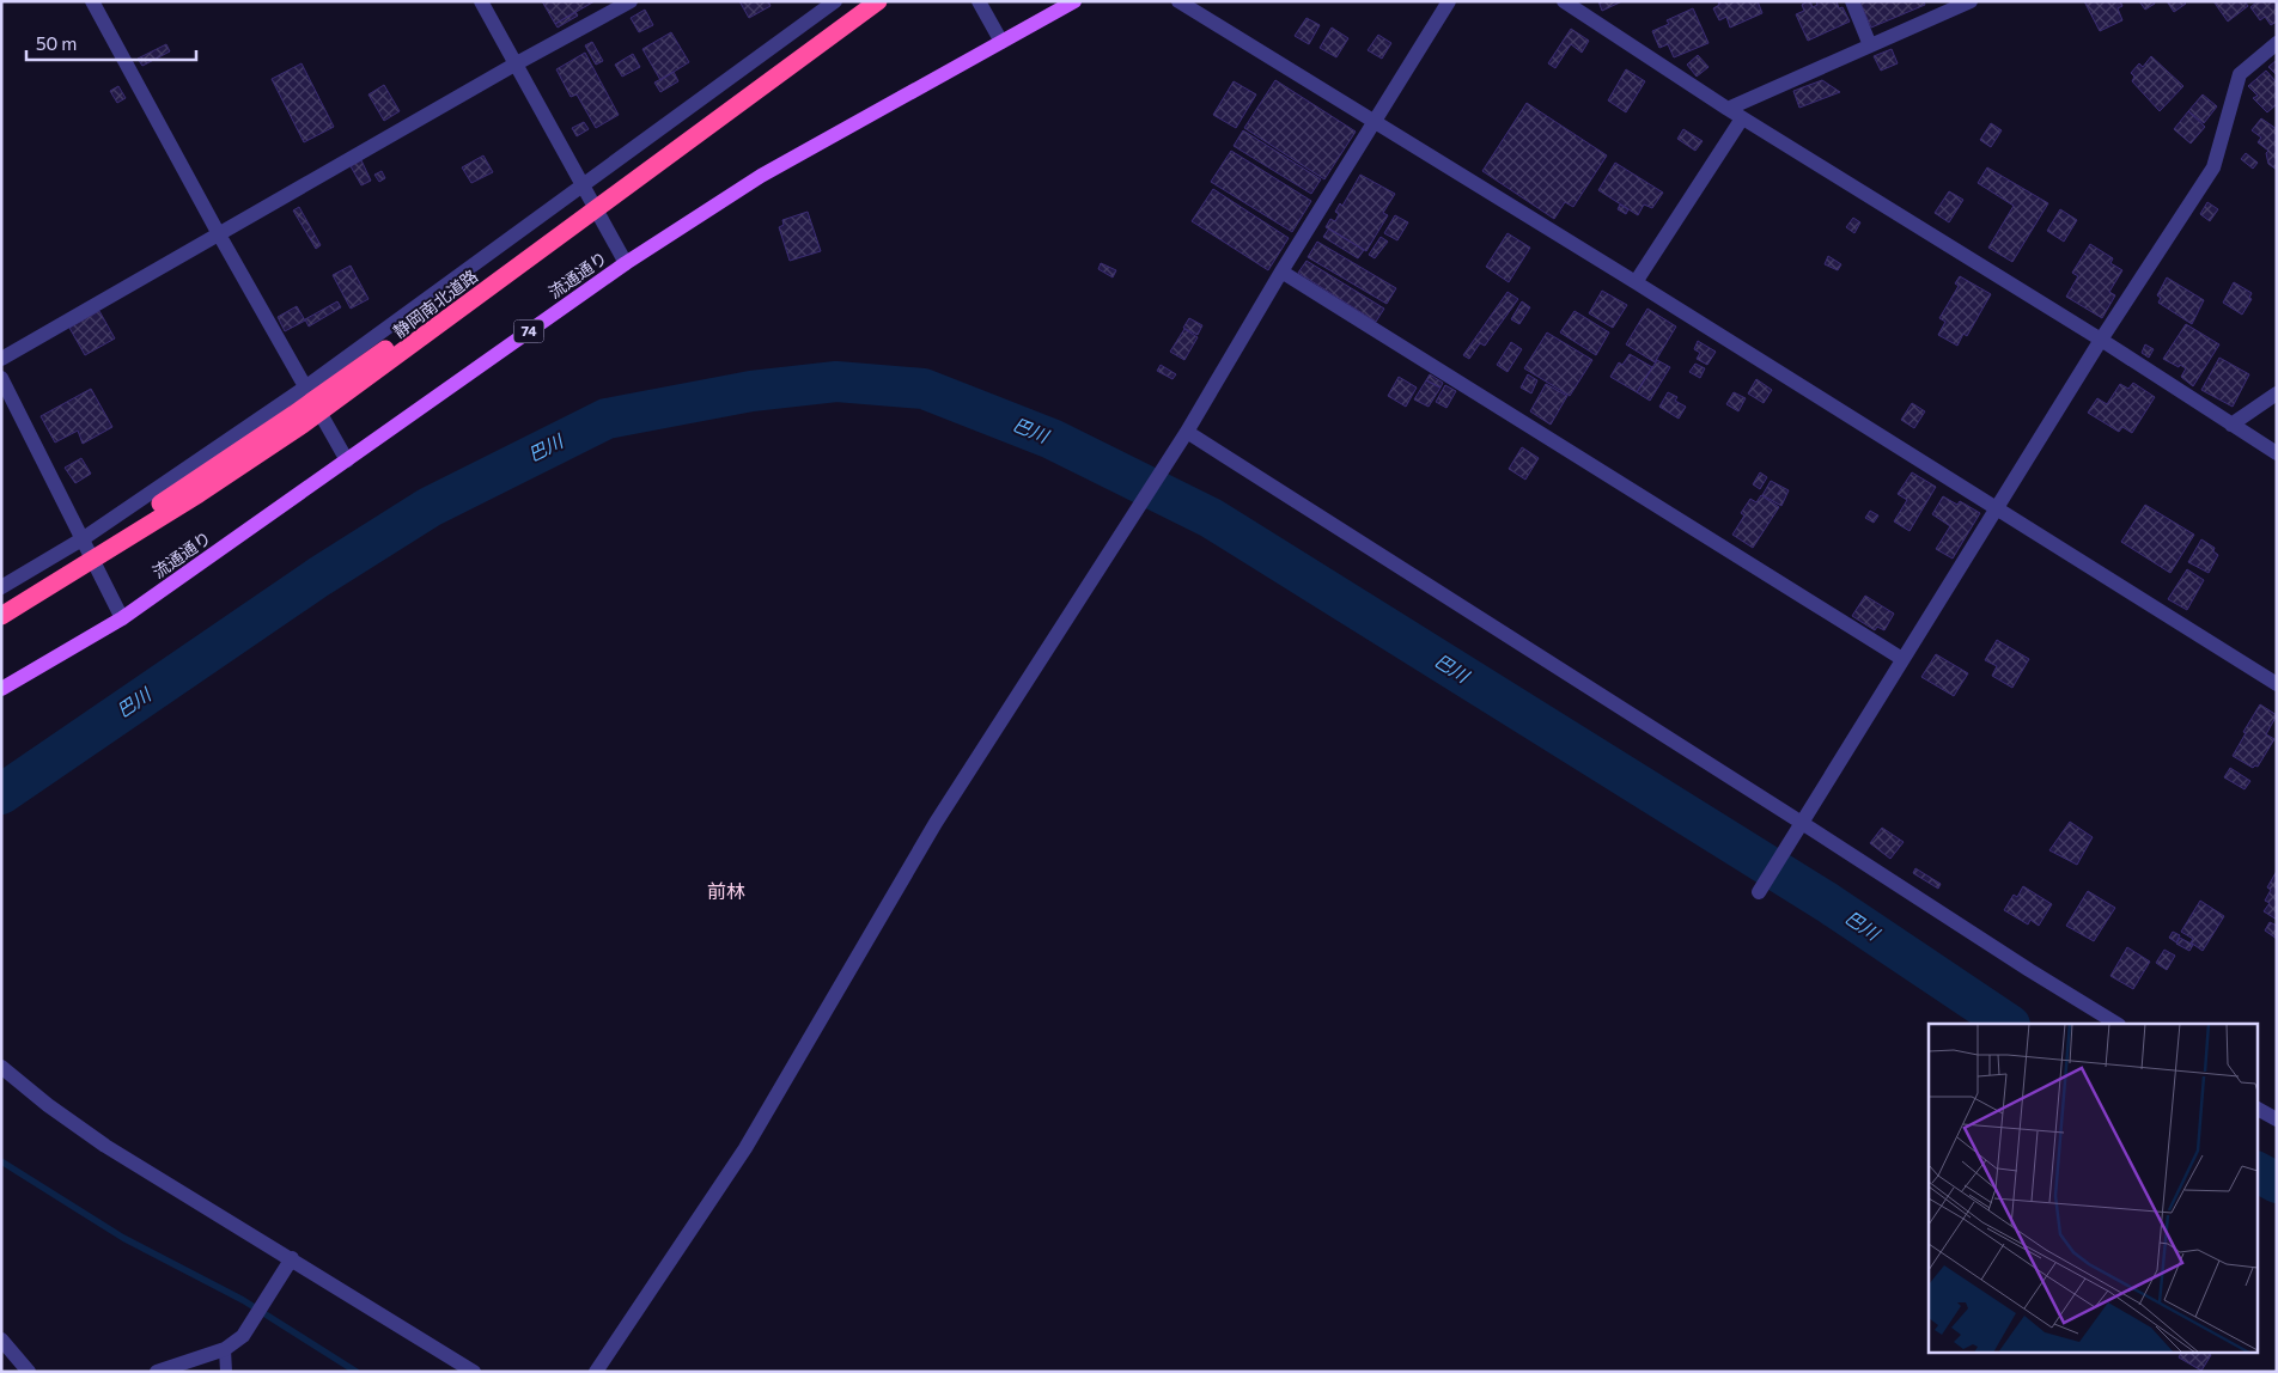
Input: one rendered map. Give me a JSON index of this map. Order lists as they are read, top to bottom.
{
  "streets": {
    "highway": ["静岡南北道路"],
    "main road": ["流通通り", "74"]
  },
  "districts": ["前林"],
  "water": ["巴川"],
  "scale_bar": "50 m"
}
